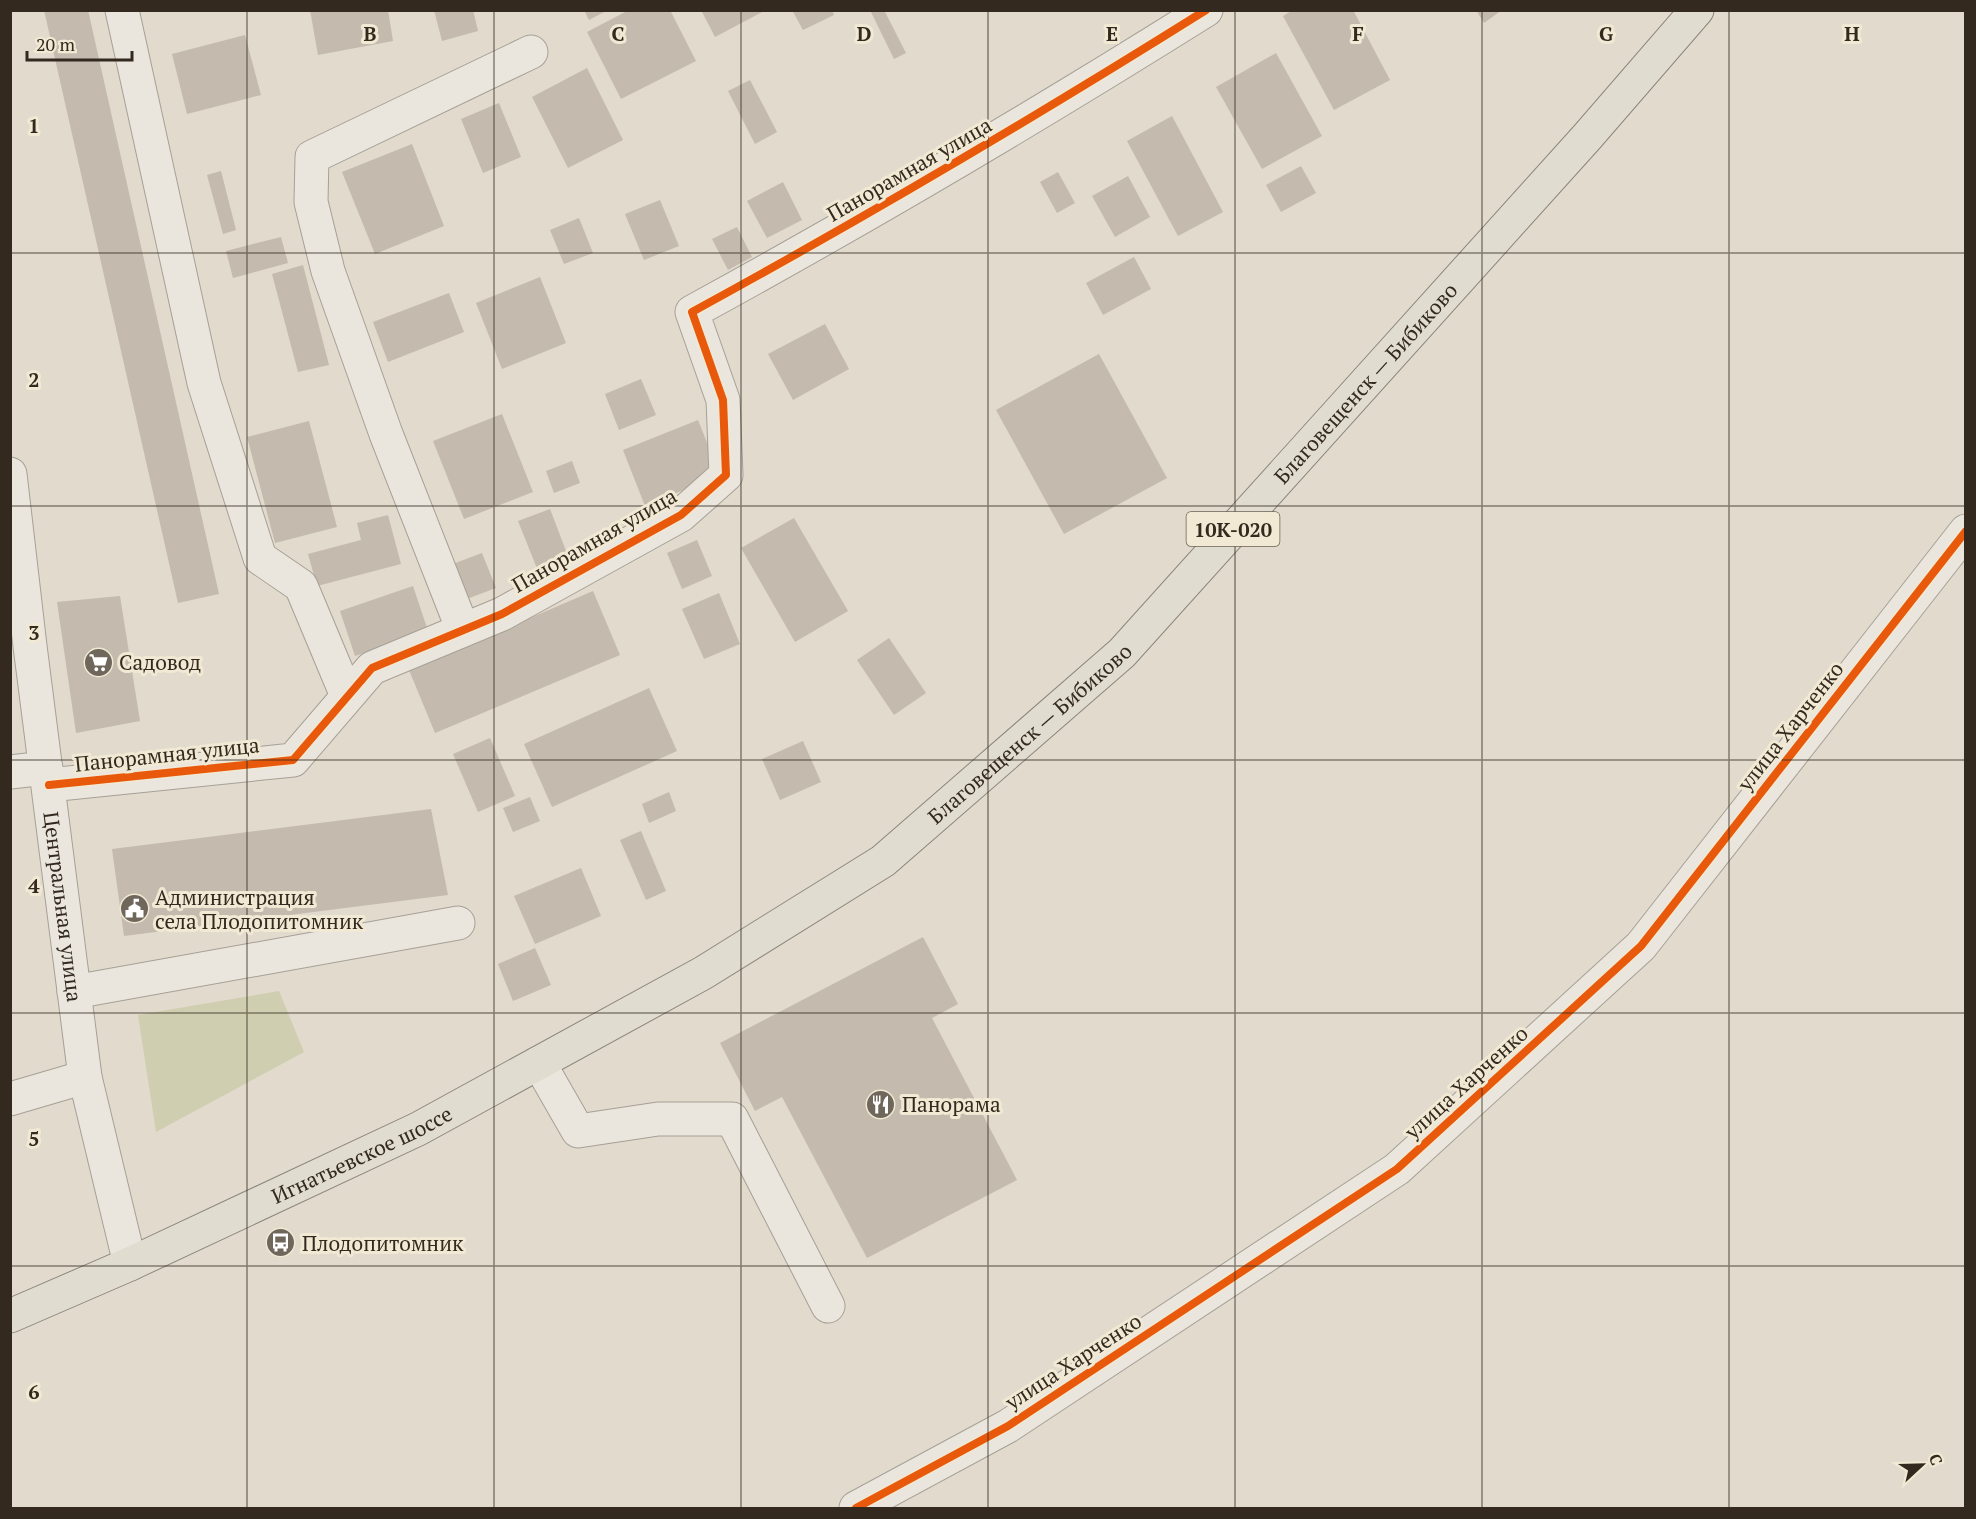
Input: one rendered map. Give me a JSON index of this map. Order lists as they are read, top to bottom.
{
  "streets": {
    "main road": ["Благовещенск — Бибиково", "10К-020", "Игнатьевское шоссе"],
    "street": ["Панорамная улица", "улица Харченко", "Центральная улица"]
  },
  "crossings": [
    ["Панорамная улица", "Центральная улица"],
    ["Благовещенск — Бибиково", "Игнатьевское шоссе"],
    ["Центральная улица", "Игнатьевское шоссе"]
  ],
  "places": {
    "supermarket": ["Садовод"],
    "public building": ["Администрация села Плодопитомник"],
    "restaurant": ["Панорама"],
    "bus stop": ["Плодопитомник"]
  },
  "scale_bar": "20 m",
  "north": "right",
  "grid": {
    "columns": [
      "B",
      "C",
      "D",
      "E",
      "F",
      "G",
      "H"
    ],
    "rows": [
      "1",
      "2",
      "3",
      "4",
      "5",
      "6"
    ]
  }
}
